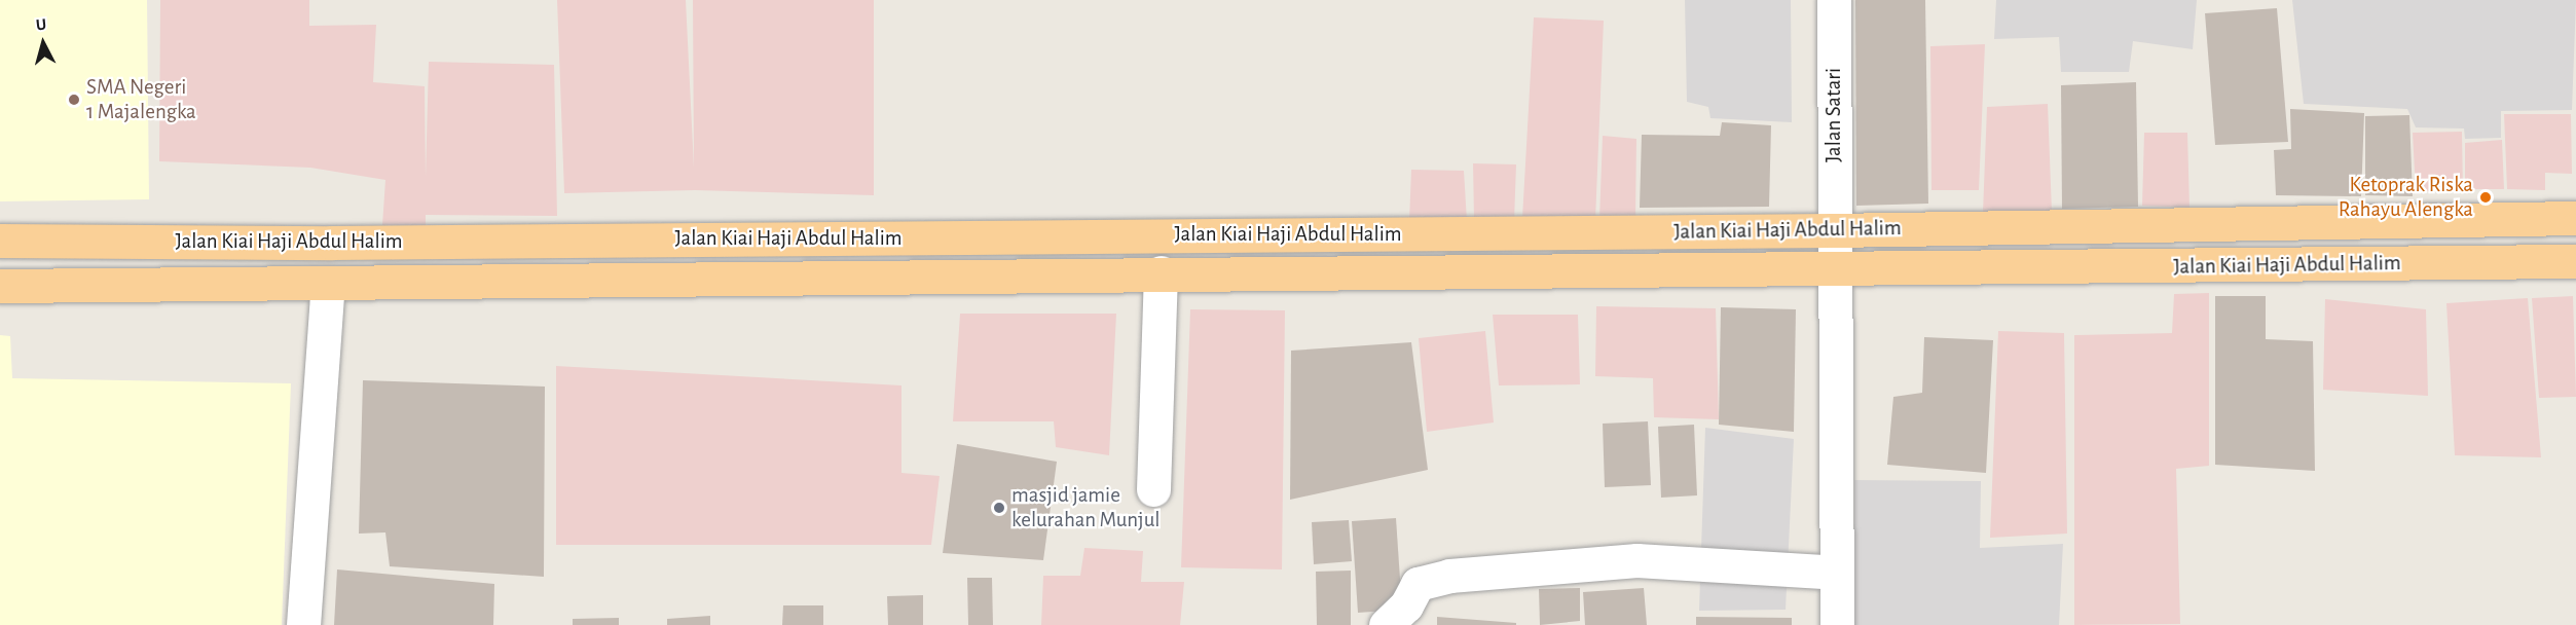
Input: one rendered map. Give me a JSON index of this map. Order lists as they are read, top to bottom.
{
  "streets": {
    "main road": ["Jalan Kiai Haji Abdul Halim"],
    "street": ["Jalan Satari"]
  },
  "crossings": [
    ["Jalan Satari", "Jalan Kiai Haji Abdul Halim"]
  ],
  "places": ["SMA Negeri 1 Majalengka", "Ketoprak Riska Rahayu Alengka", "masjid jamie kelurahan Munjul"],
  "north": "top"
}
